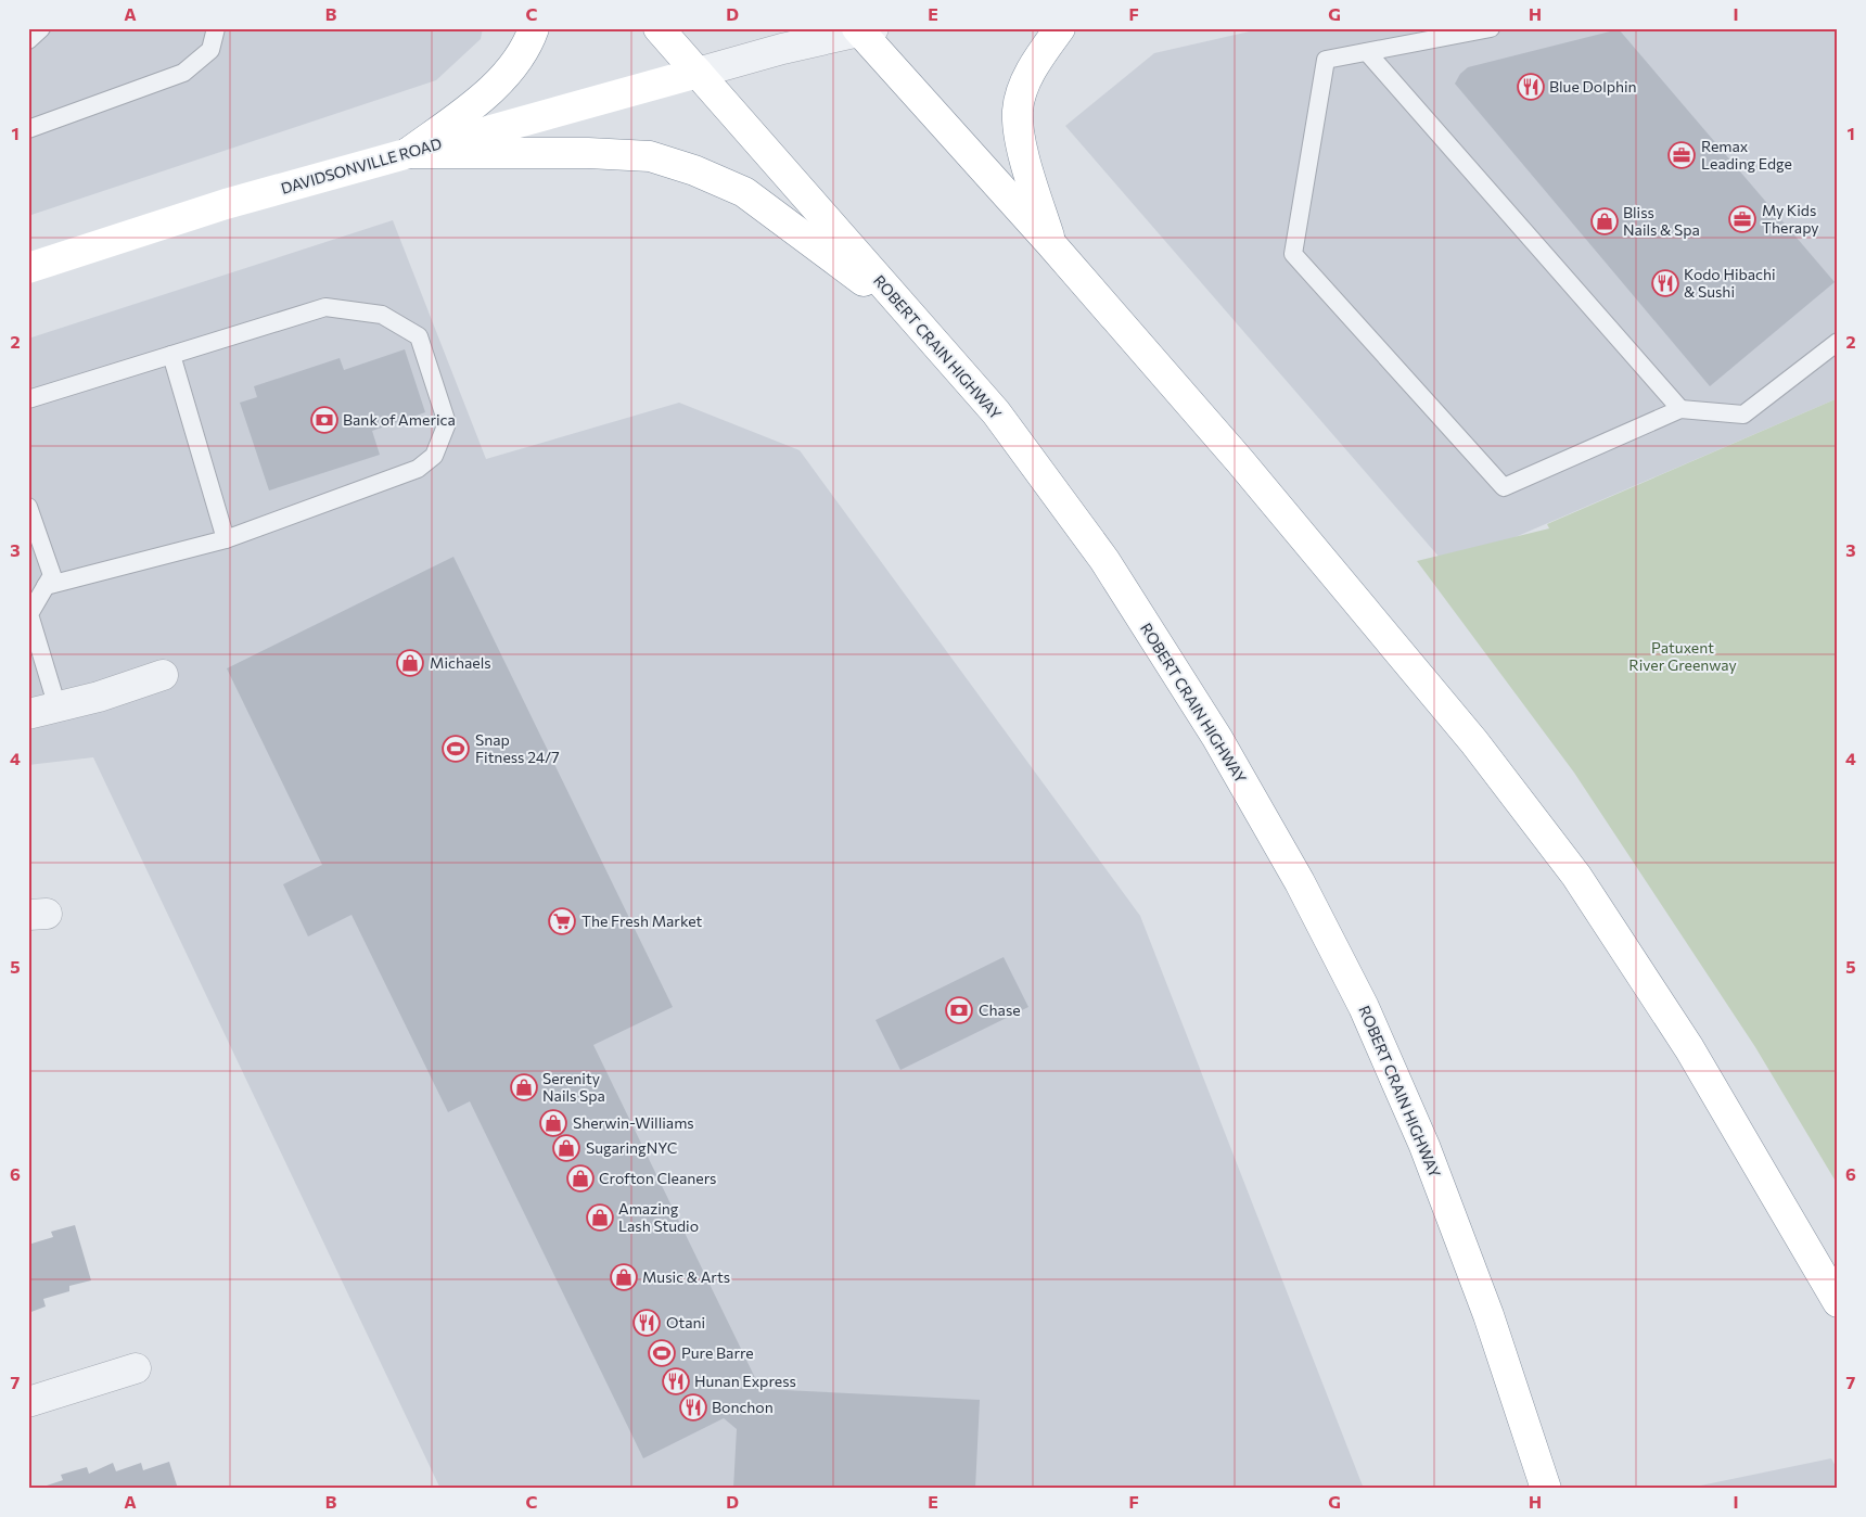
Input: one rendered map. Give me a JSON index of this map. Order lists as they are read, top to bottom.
{
  "streets": {
    "main road": ["DAVIDSONVILLE ROAD", "ROBERT CRAIN HIGHWAY"]
  },
  "crossings": [
    ["DAVIDSONVILLE ROAD", "ROBERT CRAIN HIGHWAY"]
  ],
  "parks": ["Patuxent River Greenway"],
  "places": {
    "restaurant": [
      "Blue Dolphin",
      "Kodo Hibachi & Sushi",
      "Otani",
      "Hunan Express",
      "Bonchon"
    ],
    "office": ["Remax Leading Edge", "My Kids Therapy"],
    "shop": [
      "Bliss Nails & Spa",
      "Michaels",
      "Serenity Nails Spa",
      "Sherwin-Williams",
      "SugaringNYC",
      "Crofton Cleaners",
      "Amazing Lash Studio",
      "Music & Arts"
    ],
    "bank": ["Bank of America", "Chase"],
    "sports": ["Snap Fitness 24/7", "Pure Barre"],
    "supermarket": ["The Fresh Market"]
  },
  "grid": {
    "columns": [
      "A",
      "B",
      "C",
      "D",
      "E",
      "F",
      "G",
      "H",
      "I"
    ],
    "rows": [
      "1",
      "2",
      "3",
      "4",
      "5",
      "6",
      "7"
    ]
  }
}
